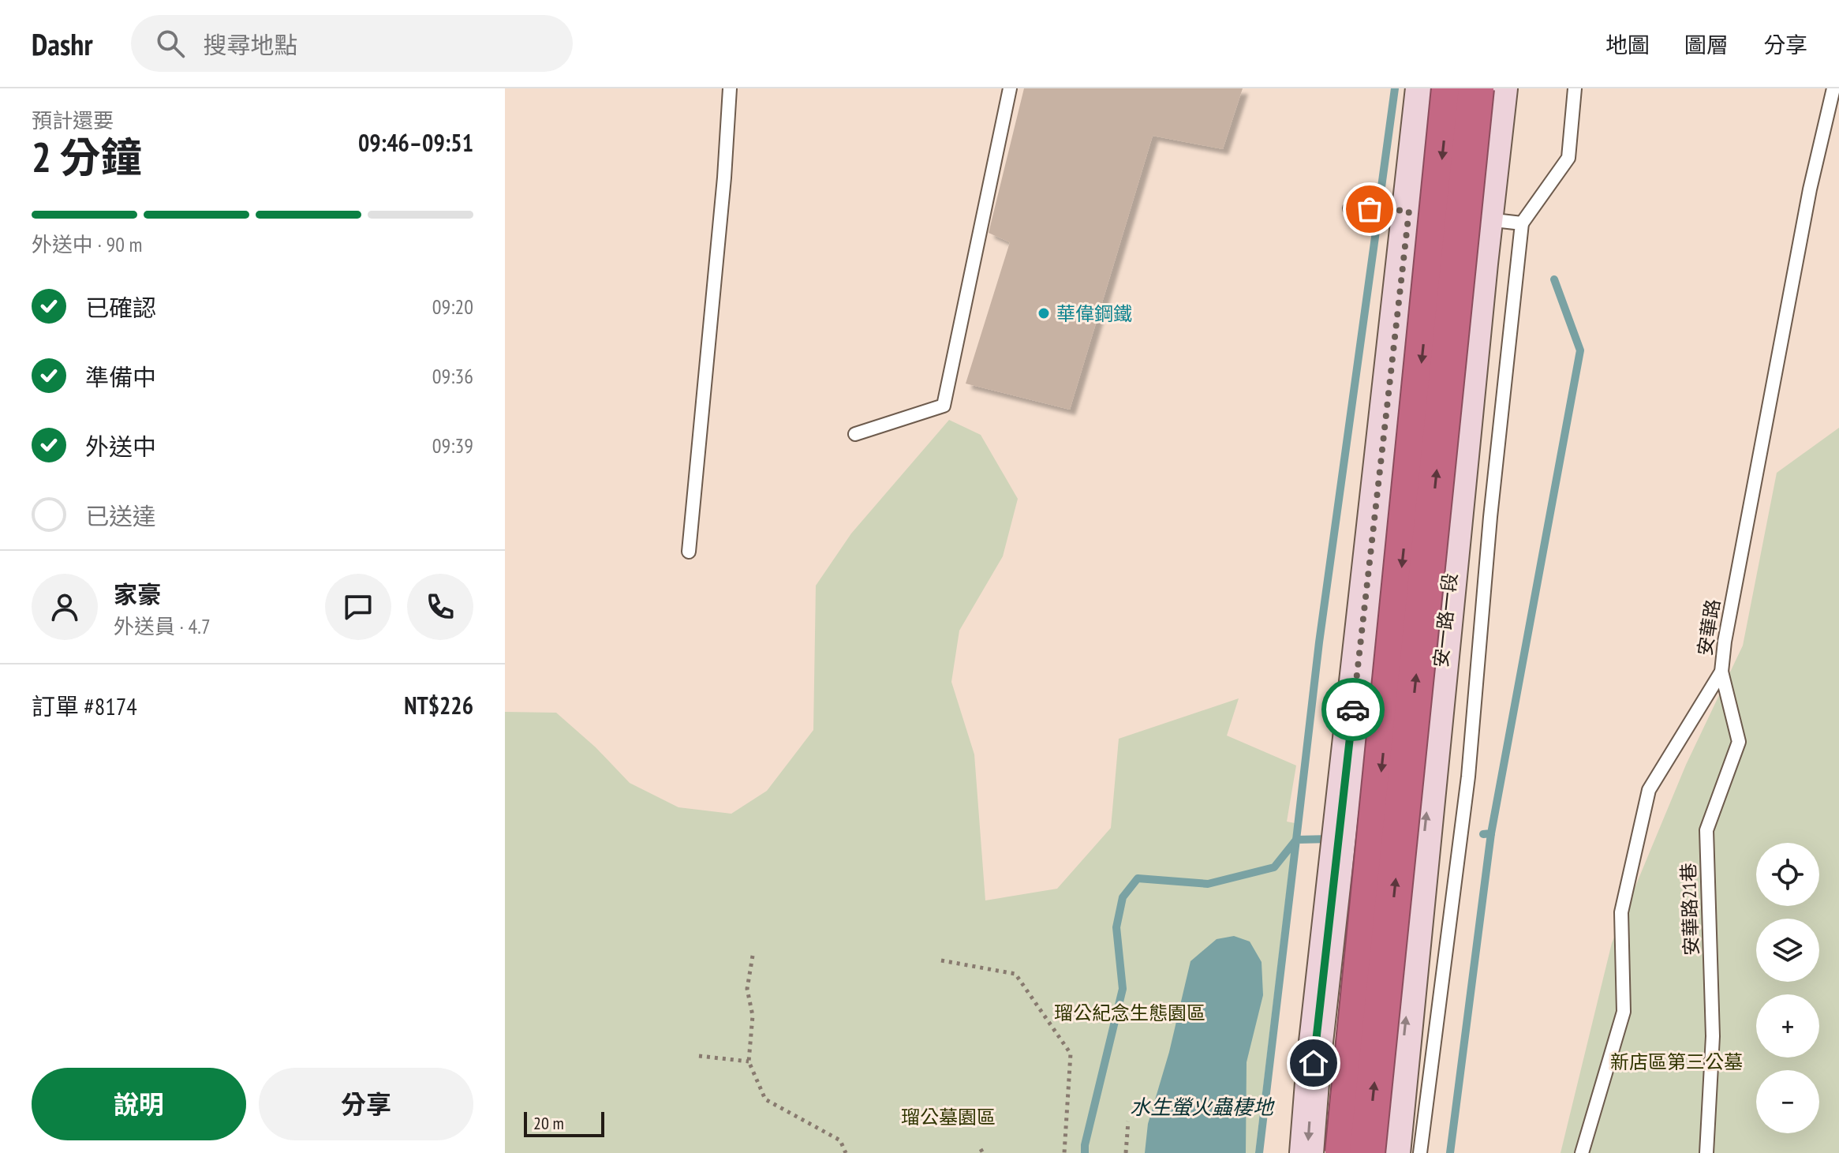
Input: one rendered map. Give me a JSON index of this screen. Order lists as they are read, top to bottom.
{
  "streets": {
    "street": ["安一路一段"],
    "lane": ["安華路", "安華路21巷"]
  },
  "crossings": [
    ["安華路", "安華路21巷"]
  ],
  "water": ["水生螢火蟲棲地"],
  "parks": ["瑠公紀念生態園區", "新店區第三公墓", "瑠公墓園區"],
  "places": ["華偉鋼鐵"],
  "scale_bar": "20 m",
  "page": {
    "header": "Dashr",
    "search": "搜尋地點",
    "nav": ["地圖", "圖層", "分享"],
    "heading": ["2 分鐘", "預計還要", "09:46–09:51"],
    "panel": [
      "家豪",
      "外送員 · 4.7",
      "訂單 #8174",
      "NT$226"
    ],
    "bar": "外送中 · 90 m",
    "list": [
      ["已確認", "09:20"],
      ["準備中", "09:36"],
      ["外送中", "09:39"],
      "已送達"
    ],
    "map_buttons": ["+", "−"],
    "buttons": ["說明", "分享"],
    "scale": "20 m"
  }
}
